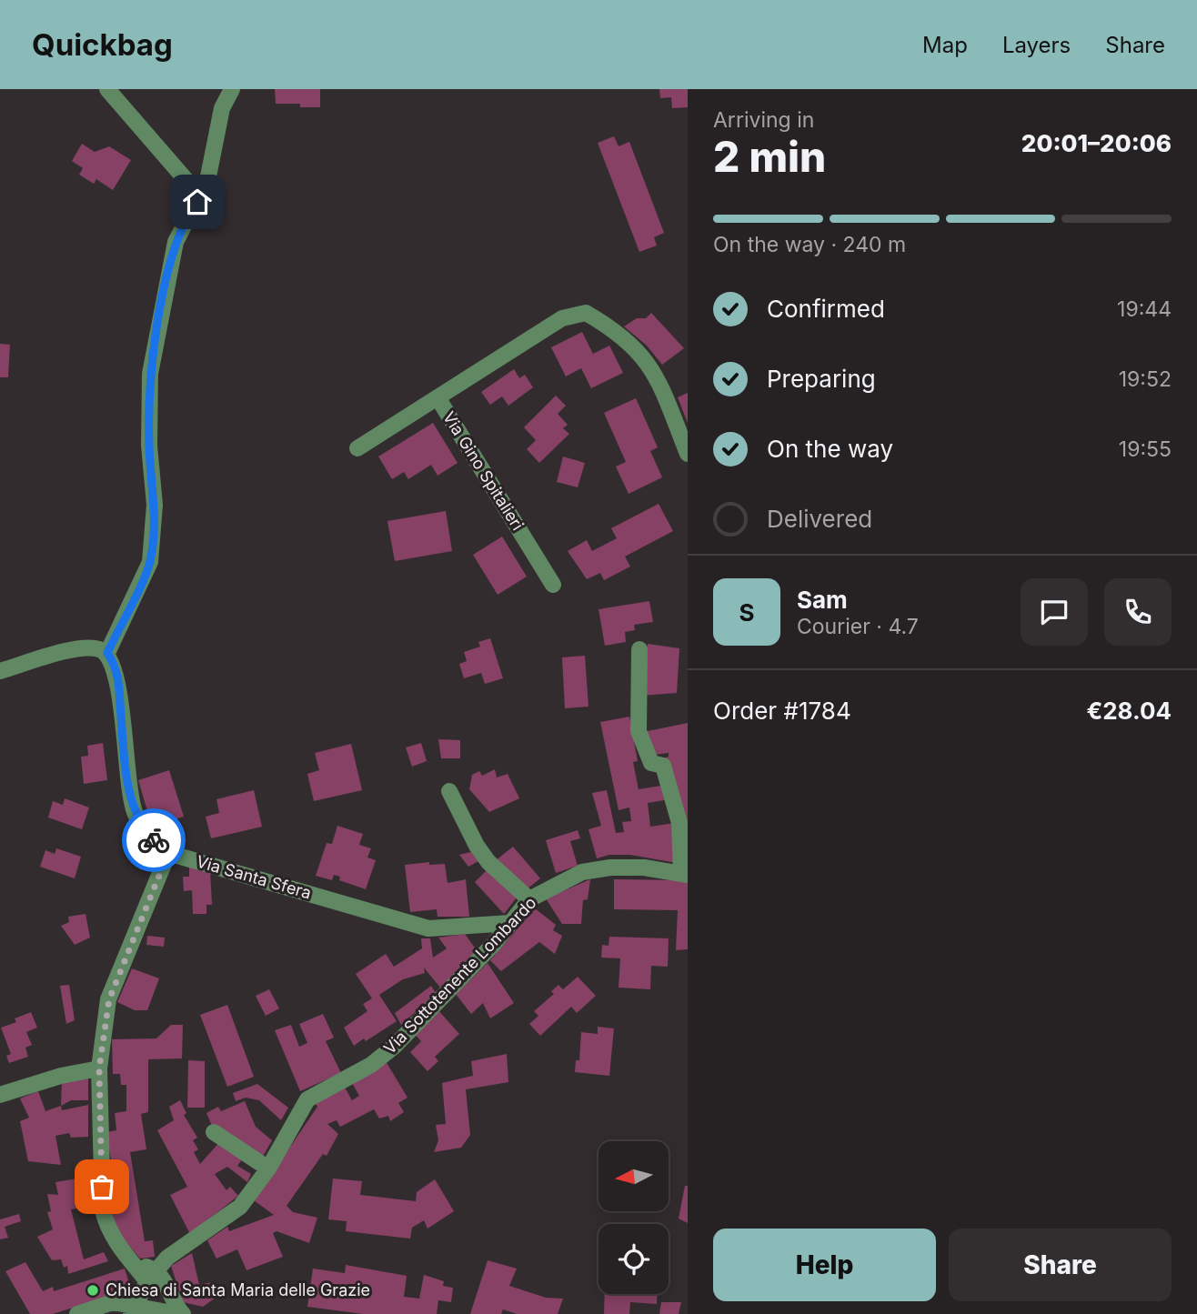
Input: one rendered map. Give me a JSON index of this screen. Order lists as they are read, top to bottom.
{
  "streets": {
    "street": ["Via Gino Spitalieri", "Via Santa Sfera", "Via Sottotenente Lombardo"]
  },
  "crossings": [
    ["Via Santa Sfera", "Via Sottotenente Lombardo"]
  ],
  "places": ["Chiesa di Santa Maria delle Grazie"],
  "north": "left",
  "page": {
    "header": "Quickbag",
    "nav": ["Map", "Layers", "Share"],
    "heading": ["2 min", "Arriving in", "20:01–20:06"],
    "panel": [
      "Sam",
      "Courier · 4.7",
      "Order #1784",
      "€28.04"
    ],
    "bar": "On the way · 240 m",
    "list": [
      ["Confirmed", "19:44"],
      ["Preparing", "19:52"],
      ["On the way", "19:55"],
      "Delivered"
    ],
    "round": "S",
    "buttons": ["Help", "Share"]
  }
}
